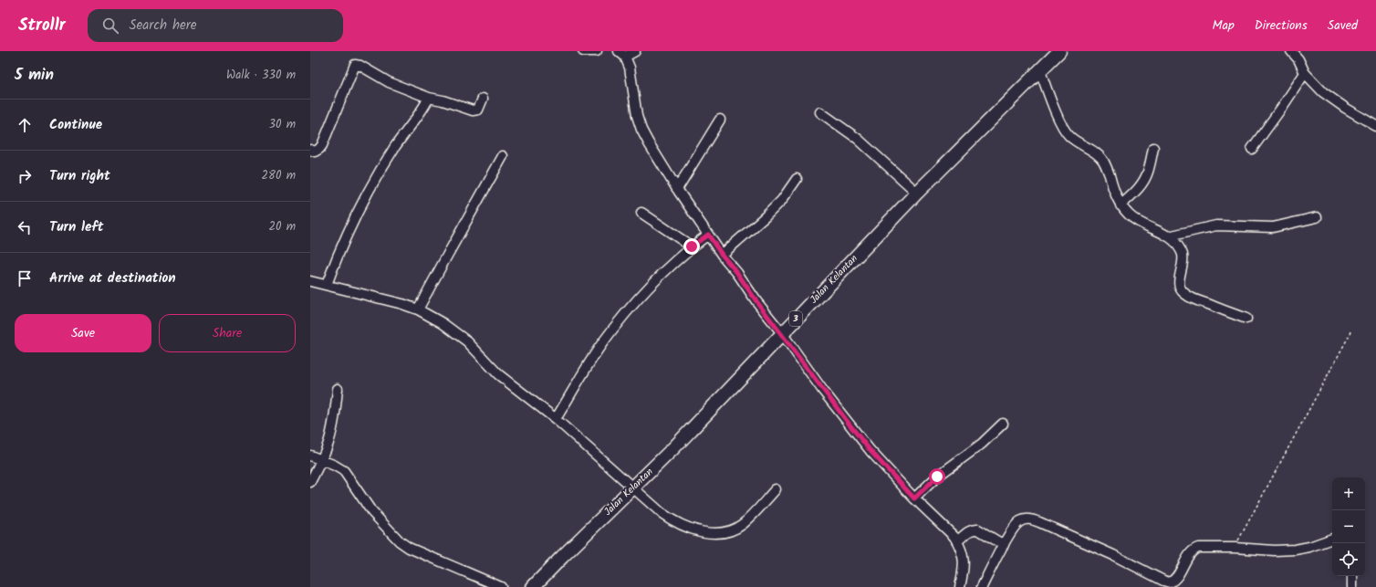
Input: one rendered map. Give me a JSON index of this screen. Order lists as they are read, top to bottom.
{
  "streets": {
    "highway": ["Jalan Kelantan", "3"]
  },
  "page": {
    "header": "Strollr",
    "search": "Search here",
    "nav": ["Map", "Directions", "Saved"],
    "heading": ["5 min", "Walk · 330 m"],
    "list": [
      ["Continue", "30 m"],
      ["Turn right", "280 m"],
      ["Turn left", "20 m"],
      "Arrive at destination"
    ],
    "buttons": ["Save", "Share"],
    "map_buttons": ["+", "−"]
  }
}
